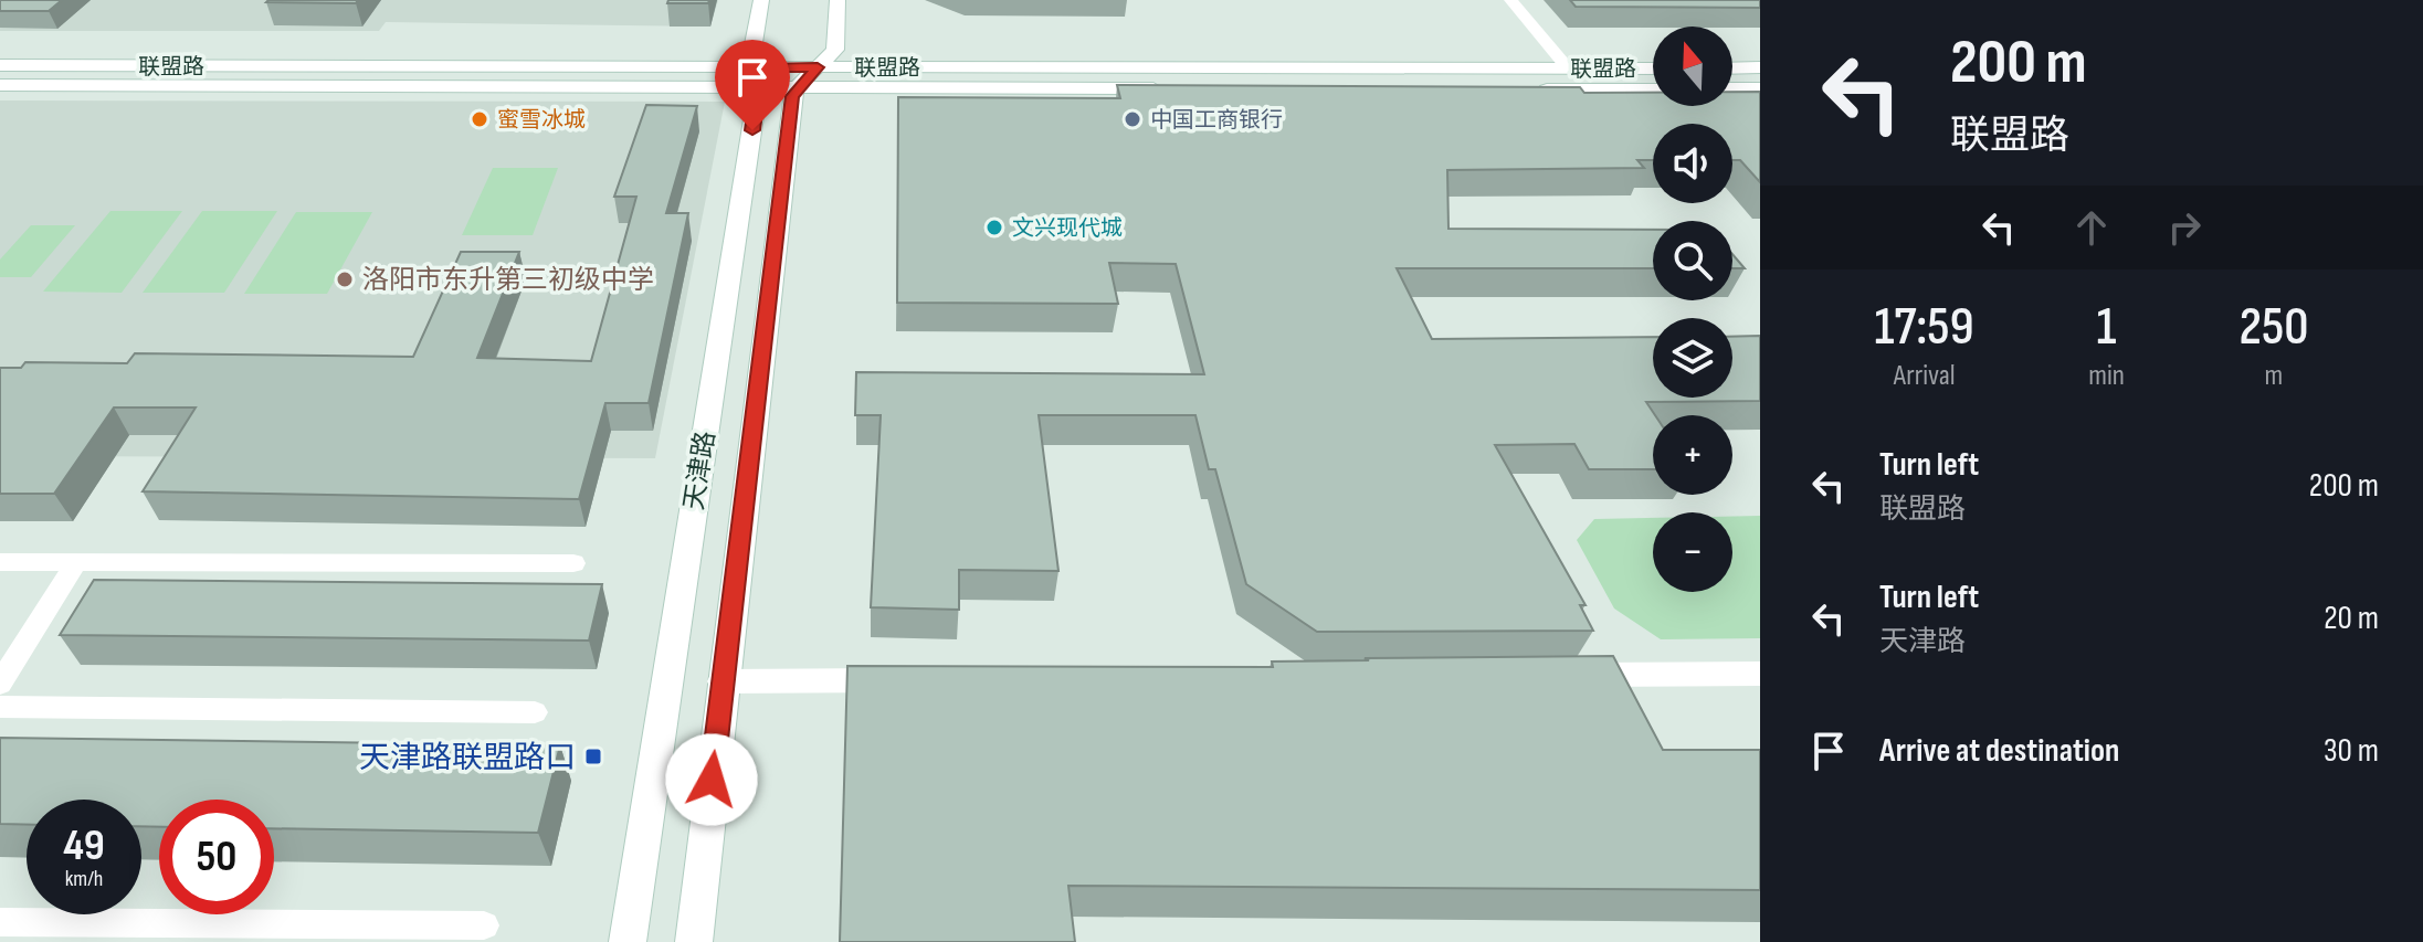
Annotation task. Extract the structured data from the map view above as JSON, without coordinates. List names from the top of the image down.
{
  "streets": {
    "main road": ["联盟路", "天津路"]
  },
  "crossings": [
    ["联盟路", "天津路"]
  ],
  "places": {
    "other": [
      "蜜雪冰城",
      "中国工商银行",
      "文兴现代城",
      "洛阳市东升第三初级中学"
    ],
    "transit": ["天津路联盟路口"]
  },
  "north": "top",
  "page": {
    "turn": ["200 m", "联盟路"],
    "map_buttons": ["+", "−"],
    "eta": [
      "17:59",
      "Arrival",
      "1",
      "min",
      "250",
      "m"
    ],
    "list": [
      {
        "name": "Turn left",
        "note": "联盟路",
        "value": "200 m"
      },
      {
        "name": "Turn left",
        "note": "天津路",
        "value": "20 m"
      },
      {
        "name": "Arrive at destination",
        "value": "30 m"
      }
    ],
    "speed": "49 km/h",
    "limit": "50"
  }
}
